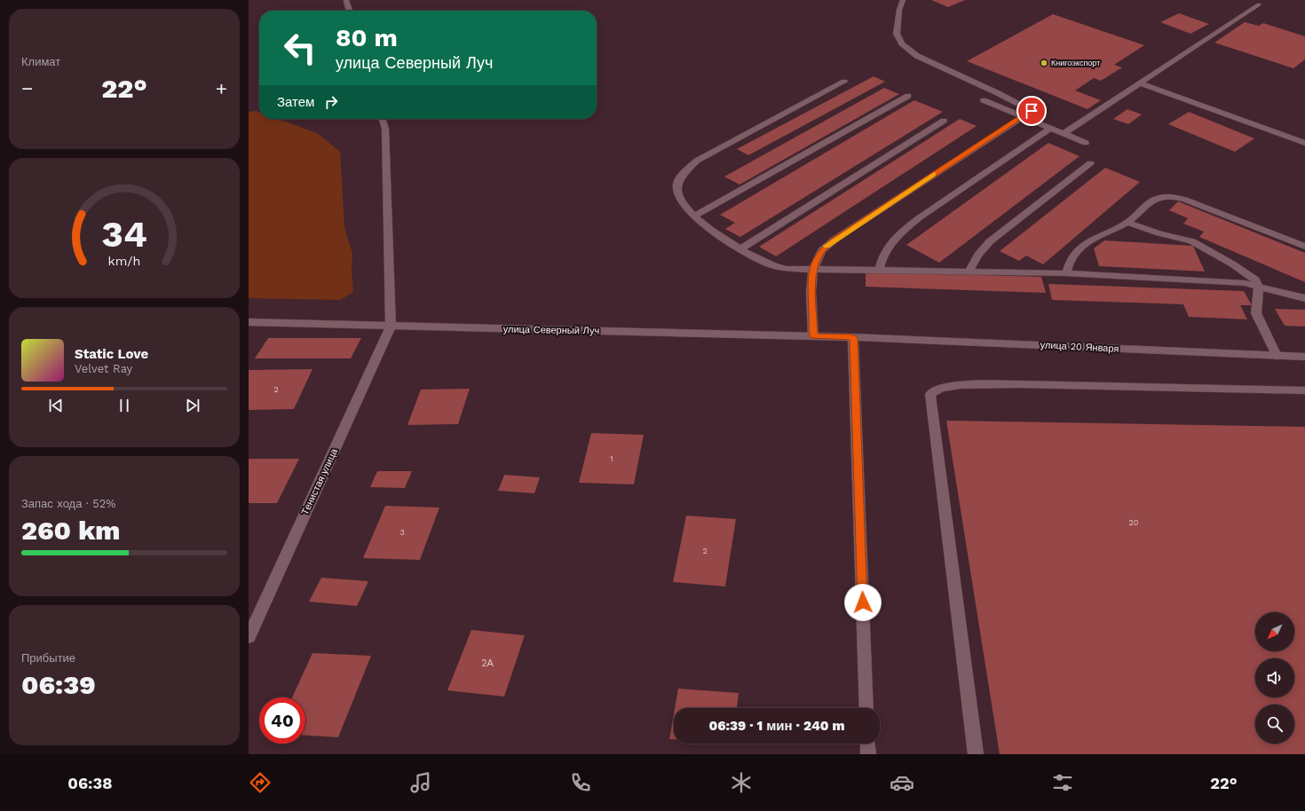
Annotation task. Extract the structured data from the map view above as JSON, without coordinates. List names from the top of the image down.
{
  "streets": {
    "street": ["улица Северный Луч", "улица 20 Января", "Тенистая улица"]
  },
  "crossings": [
    ["улица Северный Луч", "улица 20 Января"],
    ["улица Северный Луч", "Тенистая улица"]
  ],
  "places": ["Книгоэкспорт"],
  "house_numbers": [
    "2",
    "1",
    "20",
    "3",
    "2",
    "2А"
  ],
  "north": "bottom left",
  "page": {
    "tile": [
      "Климат",
      ["Запас хода · 52%", "260 km"],
      ["Прибытие", "06:39"]
    ],
    "turn": ["80 m", "улица Северный Луч"],
    "heat": ["−", "22°", "+"],
    "then": "Затем",
    "song": ["Static Love", "Velvet Ray"],
    "limit": "40",
    "trip": "06:39 · 1 мин · 240 m",
    "tabs": ["06:38", "22°"],
    "gauge": ["34", "km/h"]
  }
}
